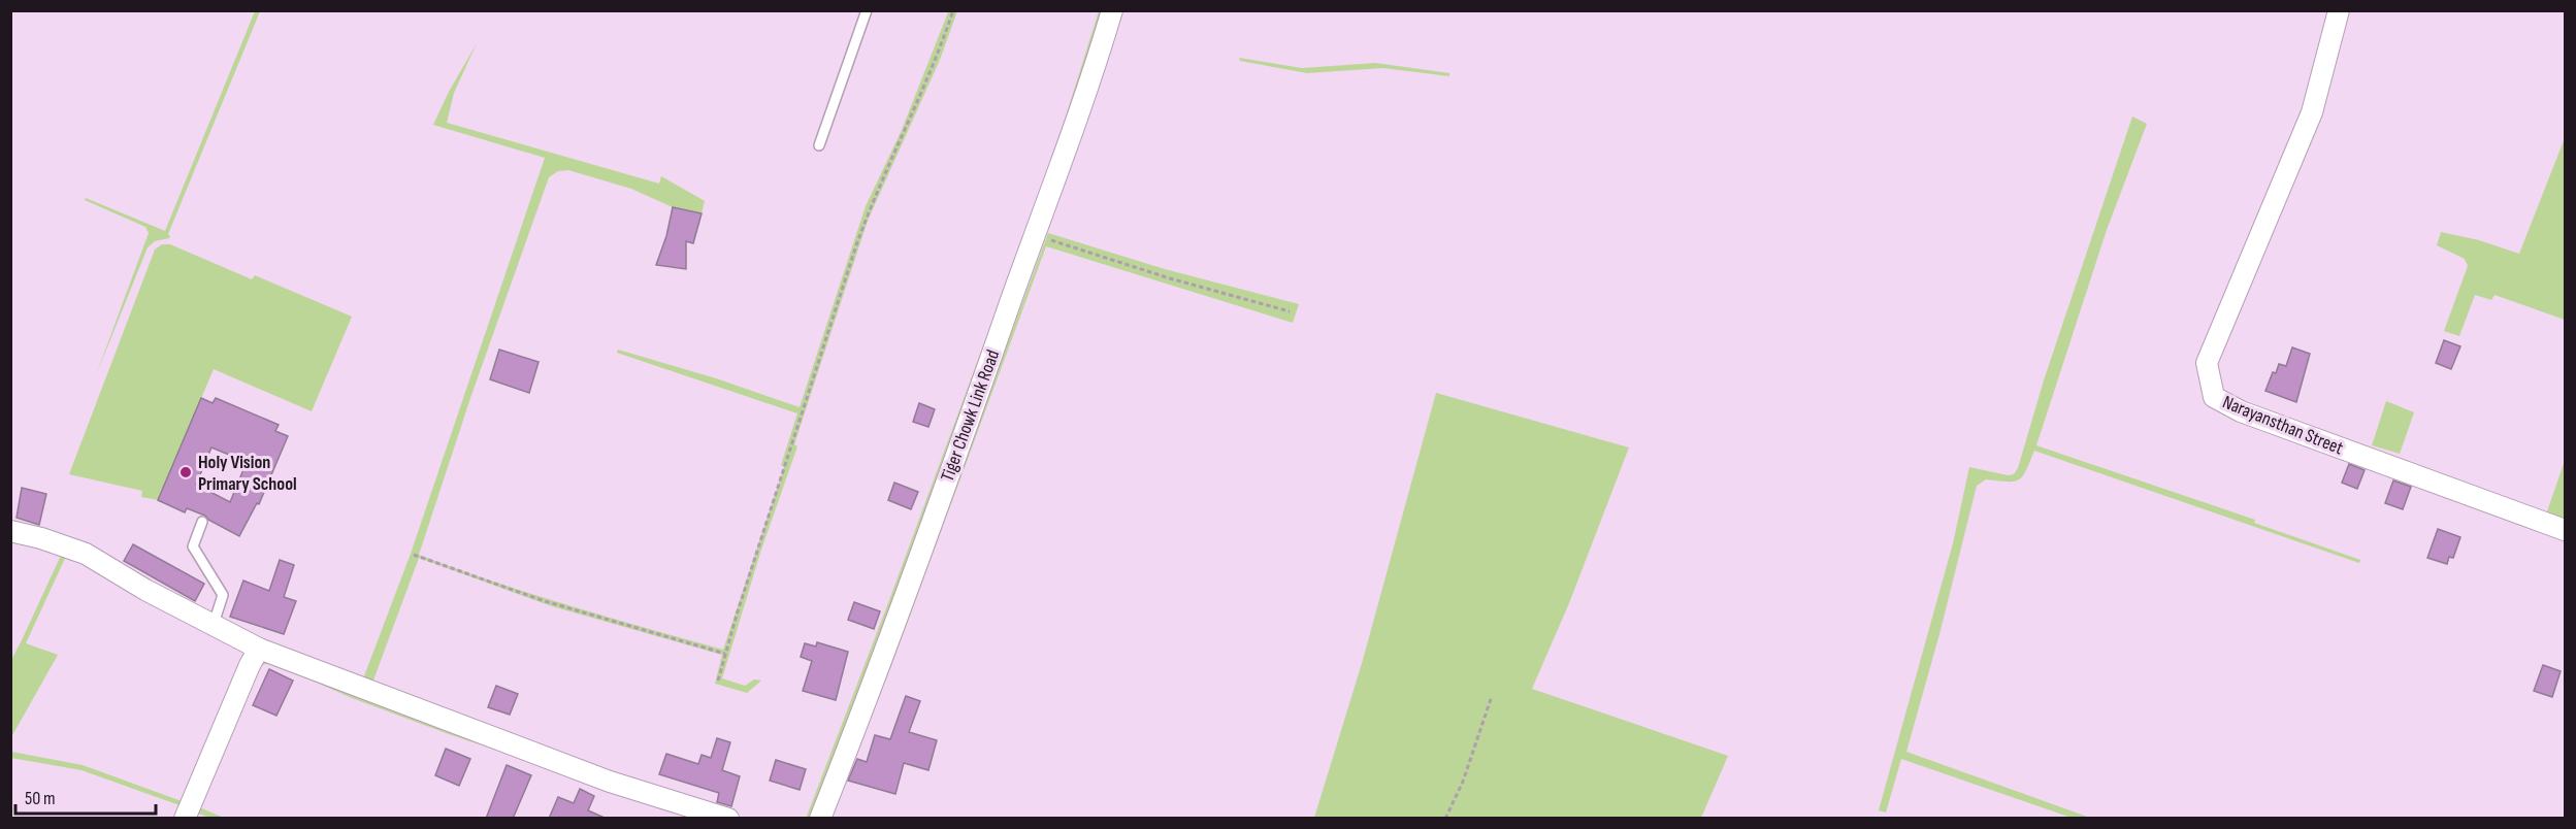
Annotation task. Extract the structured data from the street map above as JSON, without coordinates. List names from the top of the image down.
{
  "streets": {
    "street": ["Tiger Chowk Link Road", "Narayansthan Street"]
  },
  "places": ["Holy Vision Primary School"],
  "scale_bar": "50 m"
}
